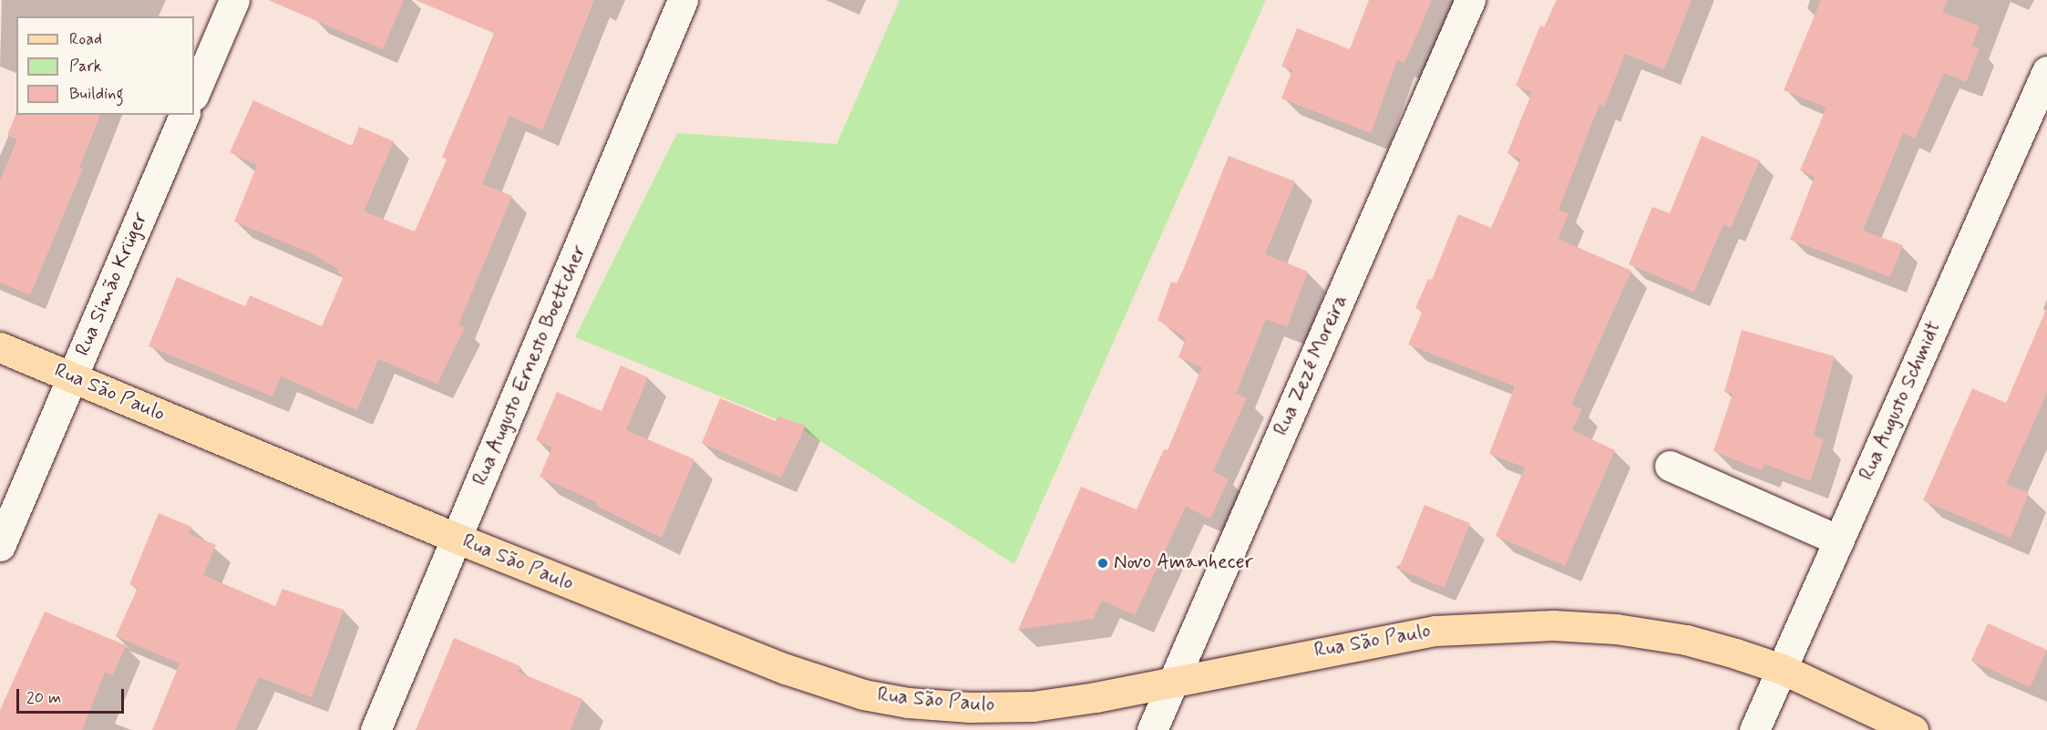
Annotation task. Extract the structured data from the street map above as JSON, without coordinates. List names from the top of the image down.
{
  "streets": {
    "main road": ["Rua São Paulo"],
    "street": [
      "Rua Simão Krüger",
      "Rua Augusto Ernesto Boettcher",
      "Rua Zezé Moreira",
      "Rua Augusto Schmidt"
    ]
  },
  "crossings": [
    ["Rua Simão Krüger", "Rua São Paulo"],
    ["Rua Augusto Ernesto Boettcher", "Rua São Paulo"],
    ["Rua Zezé Moreira", "Rua São Paulo"],
    ["Rua São Paulo", "Rua Augusto Schmidt"]
  ],
  "places": ["Novo Amanhecer"],
  "legend": ["Road", "Park", "Building"],
  "scale_bar": "20 m"
}
